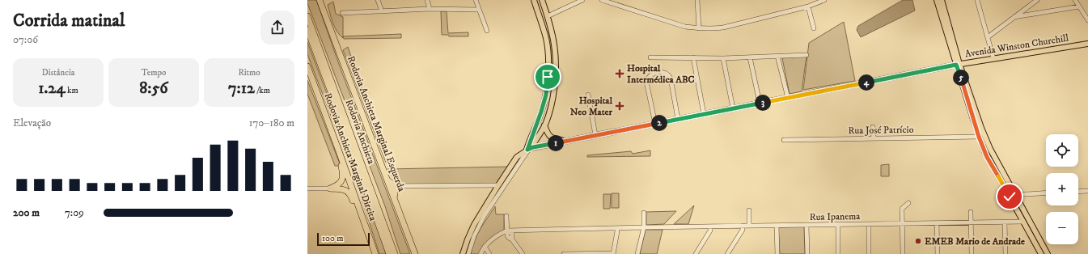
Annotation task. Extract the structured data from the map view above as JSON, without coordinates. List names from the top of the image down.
{
  "streets": {
    "highway": ["Rodovia Anchieta Marginal Esquerda", "Rodovia Anchieta", "Rodovia Anchieta Marginal Direita"],
    "main road": ["Avenida Winston Churchill"],
    "street": ["Rua José Patrício", "Rua Ipanema"]
  },
  "places": {
    "health": ["Hospital Intermédica ABC", "Hospital Neo Mater"],
    "other": ["EMEB Mario de Andrade"]
  },
  "scale_bar": "100 m",
  "page": {
    "heading": ["Corrida matinal", "07:06"],
    "stats": [
      ["Distância", "1.24 km"],
      ["Tempo", "8:56"],
      ["Ritmo", "7:12 /km"]
    ],
    "pins": [
      "5",
      "4",
      "3",
      "2",
      "1"
    ],
    "chart": ["Elevação", "170–180 m"],
    "map_buttons": ["+", "−"],
    "list": [
      {
        "name": "200 m",
        "note": "7:09"
      }
    ],
    "scale": "100 m"
  }
}
